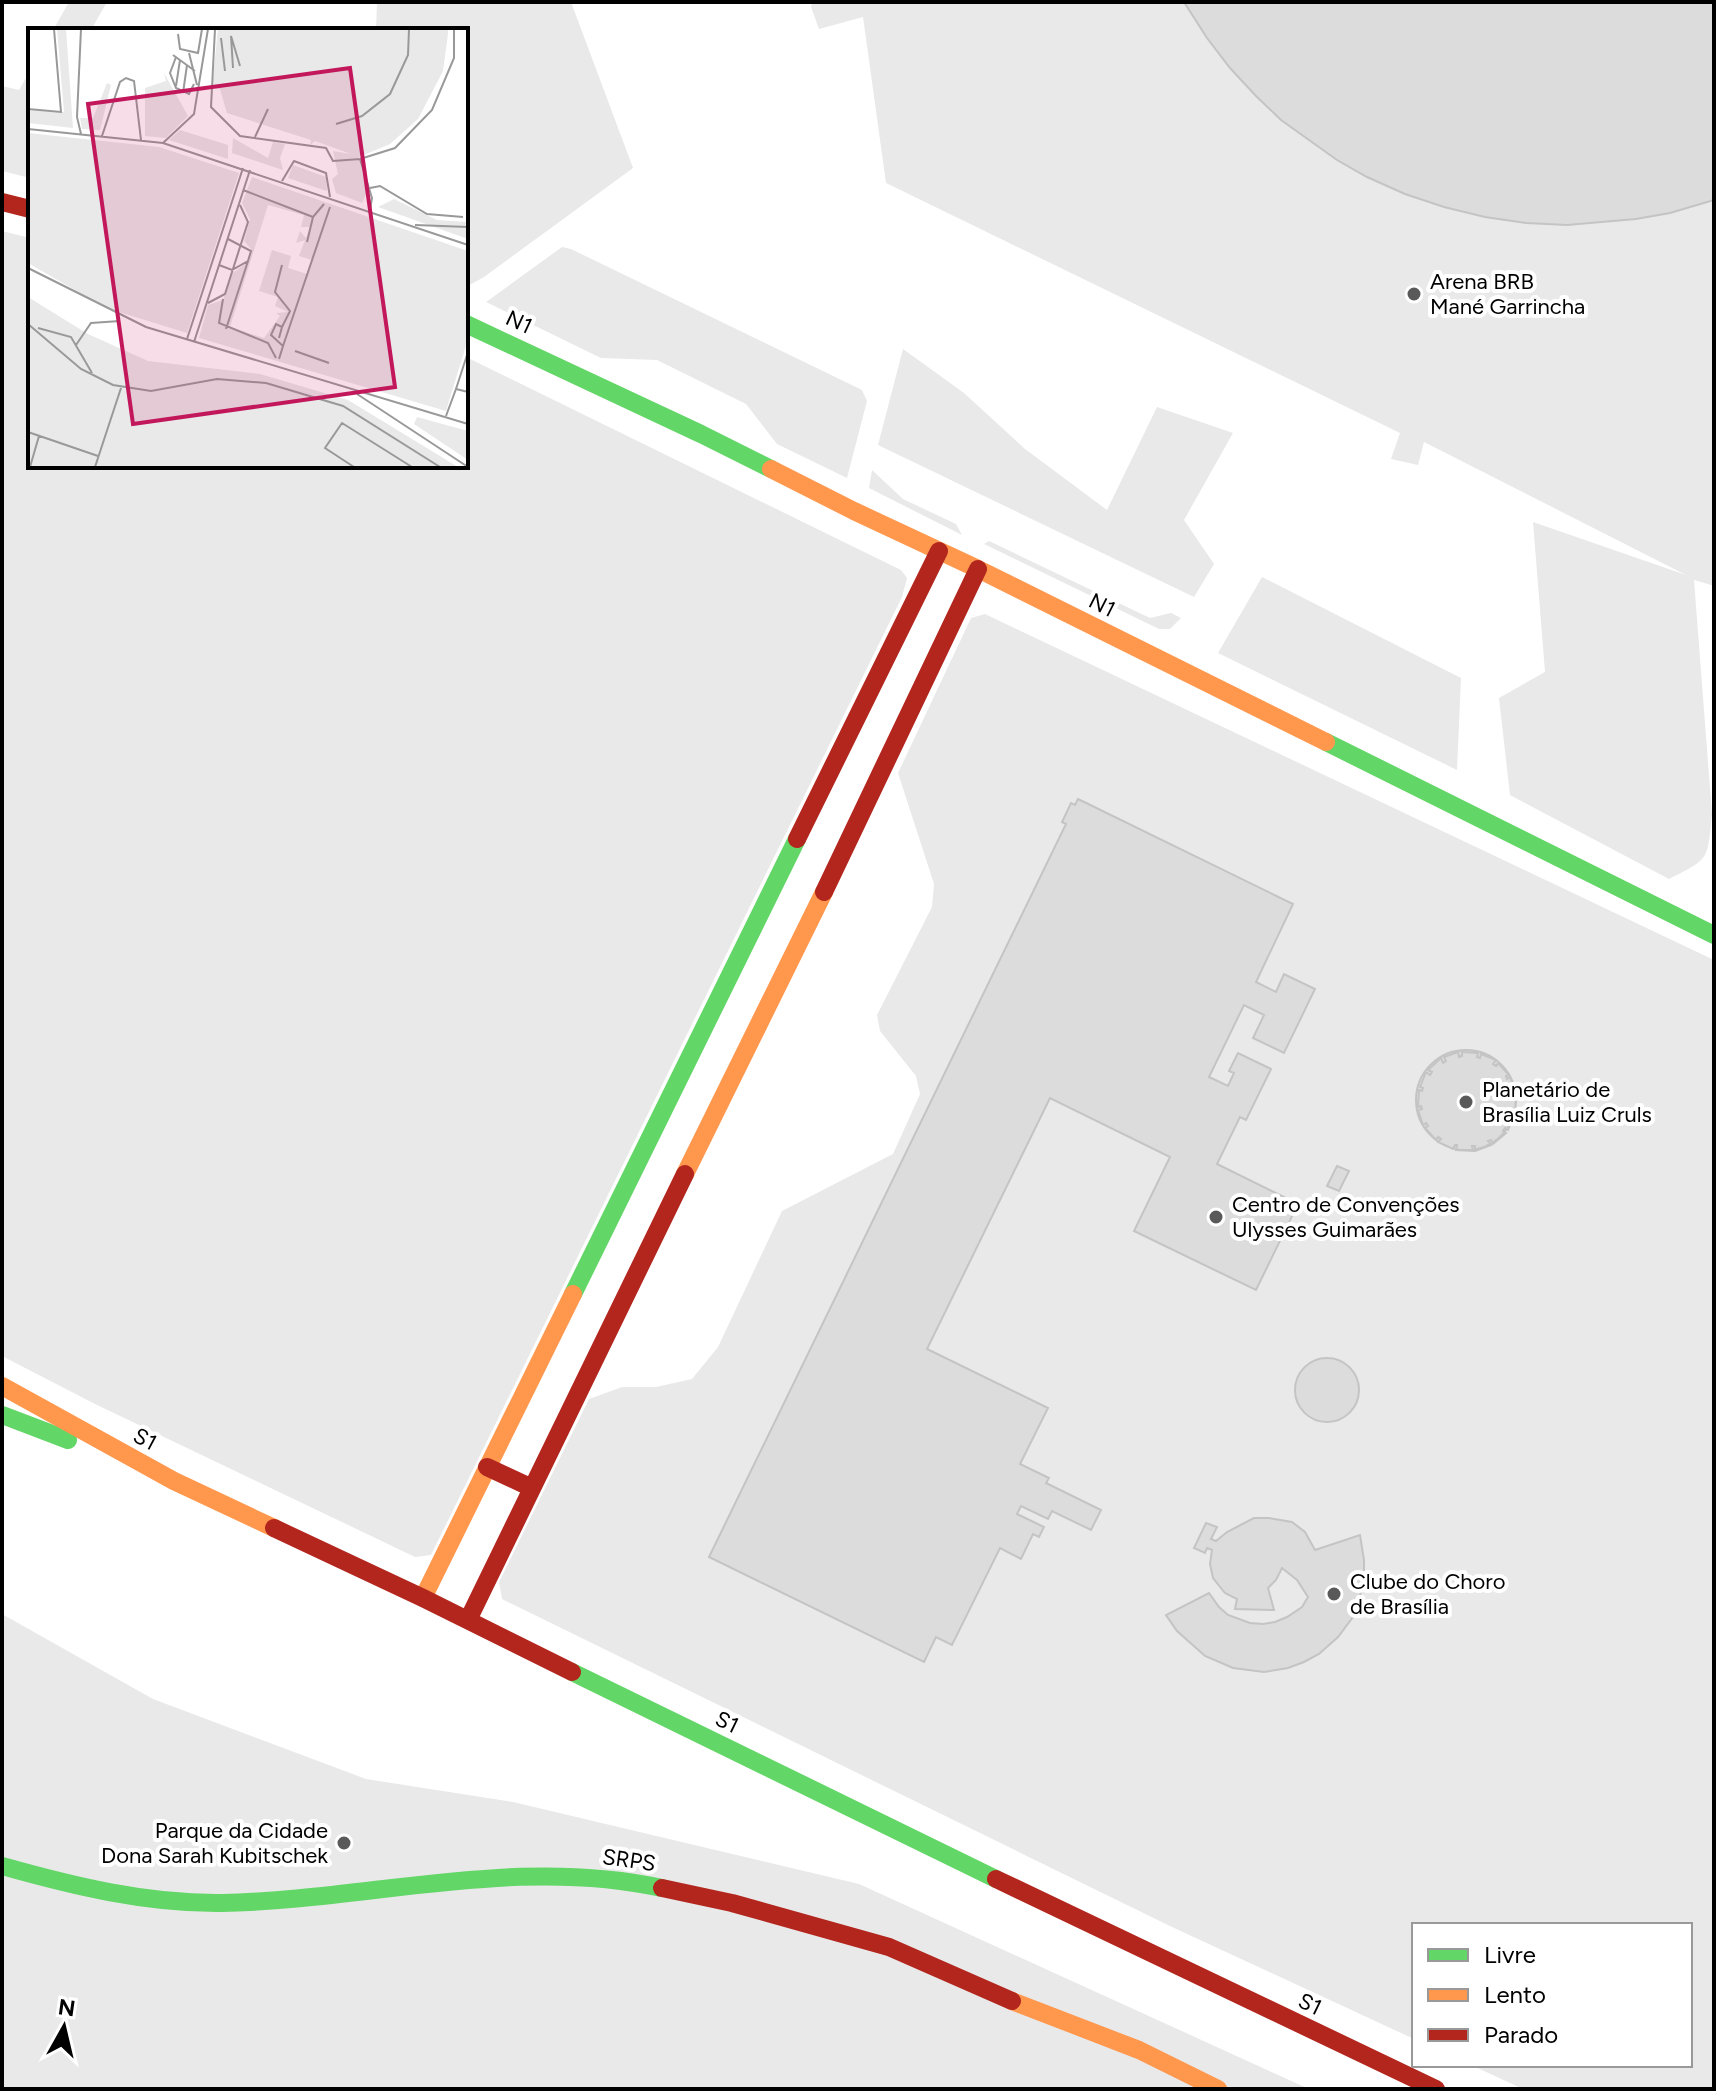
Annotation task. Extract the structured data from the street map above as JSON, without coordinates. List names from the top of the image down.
{
  "streets": {
    "main road": ["N1", "S1", "SRPS"]
  },
  "places": [
    "Arena BRB Mané Garrincha",
    "Planetário de Brasília Luiz Cruls",
    "Centro de Convenções Ulysses Guimarães",
    "Clube do Choro de Brasília",
    "Parque da Cidade Dona Sarah Kubitschek"
  ],
  "legend": ["Livre", "Lento", "Parado"],
  "north": "top"
}
